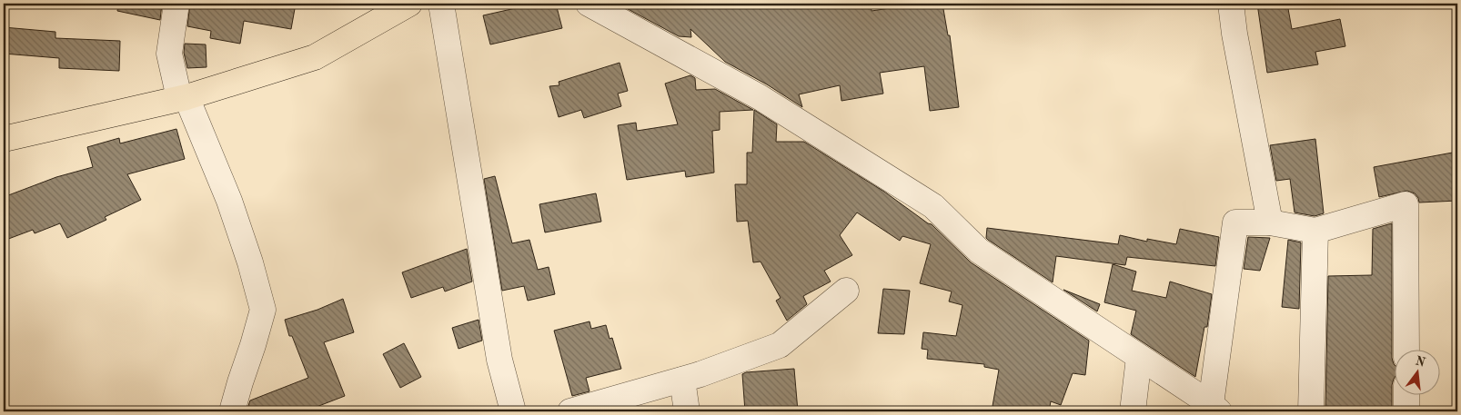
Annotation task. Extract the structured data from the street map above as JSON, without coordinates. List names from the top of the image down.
{
  "north": "top"
}
